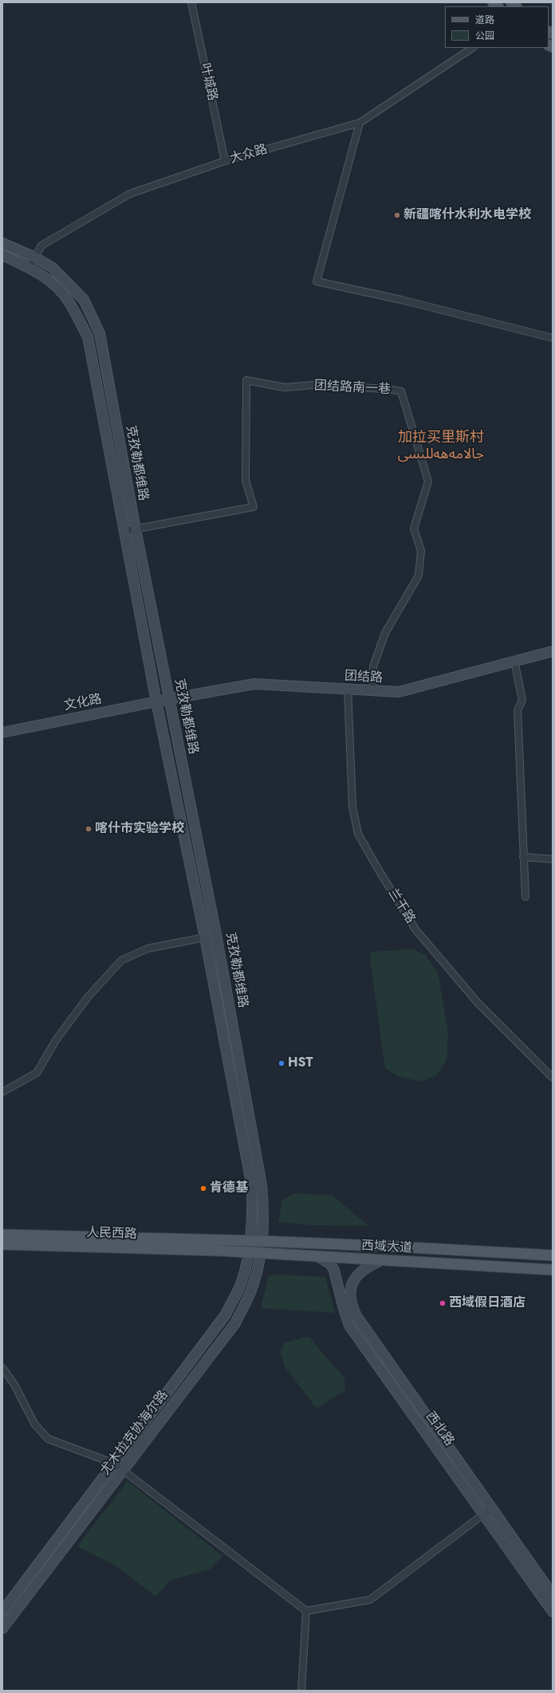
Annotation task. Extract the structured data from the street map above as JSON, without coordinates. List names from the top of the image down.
{
  "streets": {
    "main road": [
      "克孜勒都维路",
      "团结路",
      "文化路",
      "人民西路",
      "西域大道",
      "西北路",
      "尤木拉克协海尔路"
    ],
    "street": [
      "叶城路",
      "大众路",
      "团结路南一巷",
      "兰干路"
    ]
  },
  "crossings": [
    ["叶城路", "大众路"],
    ["大众路", "克孜勒都维路"],
    ["团结路南一巷", "克孜勒都维路"],
    ["团结路南一巷", "团结路"],
    ["克孜勒都维路", "团结路"],
    ["克孜勒都维路", "文化路"],
    ["克孜勒都维路", "西域大道"],
    ["克孜勒都维路", "尤木拉克协海尔路"],
    ["团结路", "文化路"],
    ["团结路", "兰干路"],
    ["人民西路", "西域大道"],
    ["西域大道", "西北路"],
    ["西域大道", "尤木拉克协海尔路"]
  ],
  "districts": ["加拉买里斯村 جالامەھەللىسى"],
  "places": [
    "新疆喀什水利水电学校",
    "喀什市实验学校",
    "HST",
    "肯德基",
    "西域假日酒店"
  ],
  "legend": ["道路", "公园"]
}
